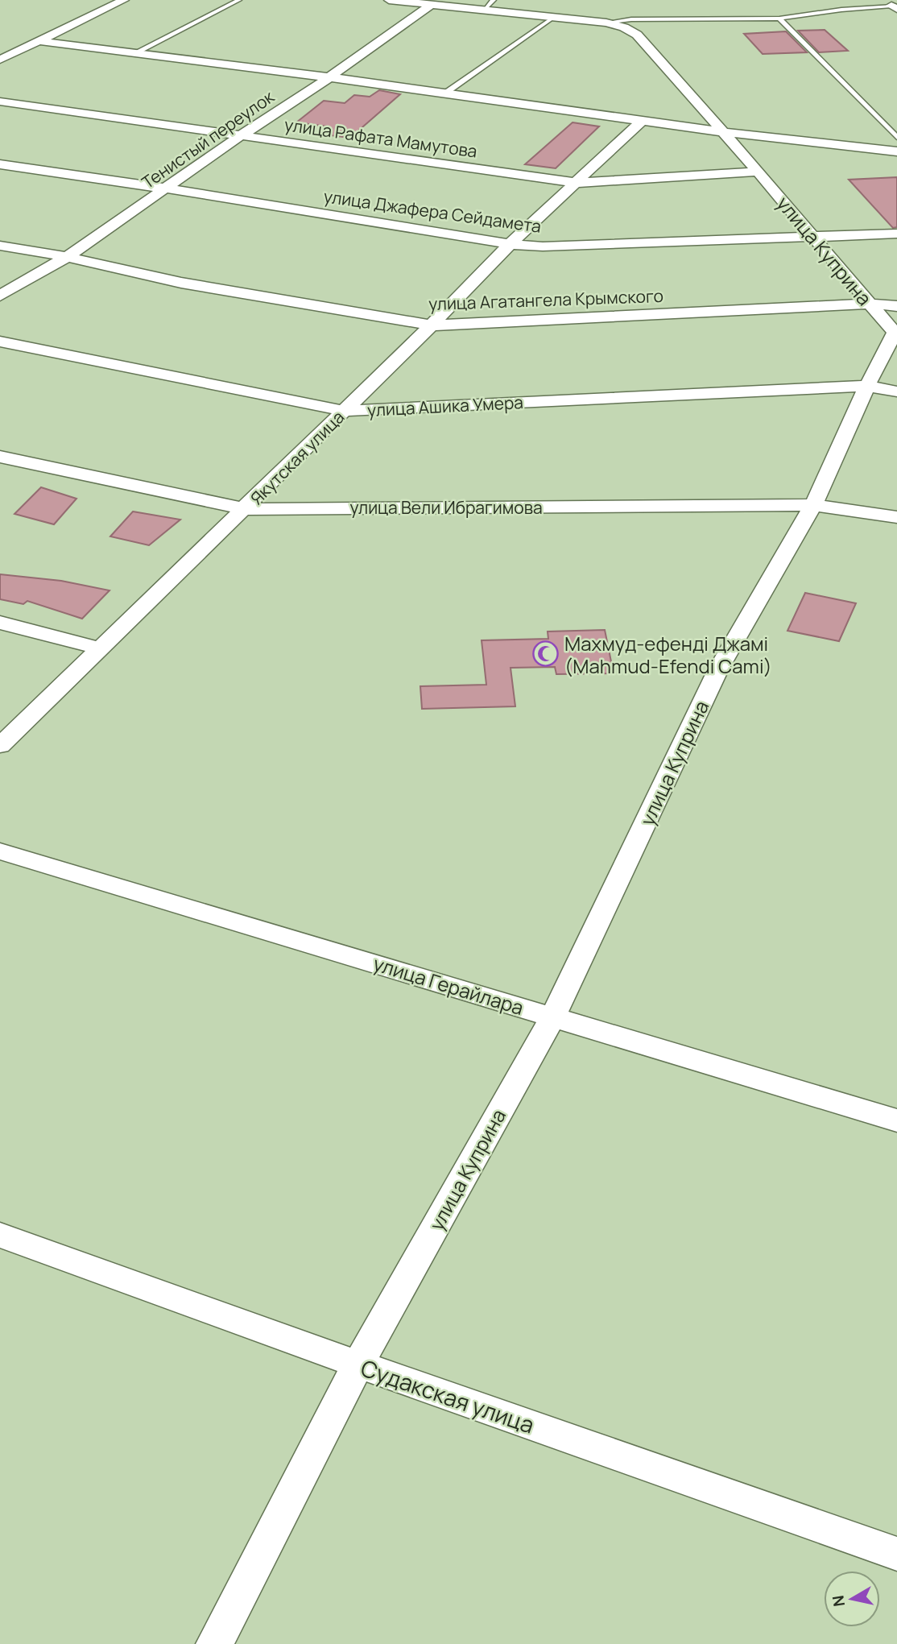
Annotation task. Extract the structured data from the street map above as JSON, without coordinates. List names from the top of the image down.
{
  "streets": {
    "street": [
      "улица Рафата Мамутова",
      "Тенистый переулок",
      "улица Джафера Сейдамета",
      "улица Куприна",
      "улица Агатангела Крымского",
      "улица Ашика Умера",
      "Якутская улица",
      "улица Вели Ибрагимова",
      "улица Герайлара",
      "Судакская улица"
    ]
  },
  "crossings": [
    ["улица Рафата Мамутова", "Тенистый переулок"],
    ["улица Рафата Мамутова", "улица Куприна"],
    ["улица Рафата Мамутова", "Якутская улица"],
    ["Тенистый переулок", "улица Джафера Сейдамета"],
    ["Тенистый переулок", "улица Куприна"],
    ["Тенистый переулок", "улица Агатангела Крымского"],
    ["улица Джафера Сейдамета", "улица Куприна"],
    ["улица Джафера Сейдамета", "Якутская улица"],
    ["улица Куприна", "улица Агатангела Крымского"],
    ["улица Куприна", "улица Ашика Умера"],
    ["улица Куприна", "улица Вели Ибрагимова"],
    ["улица Куприна", "улица Герайлара"],
    ["улица Куприна", "Судакская улица"],
    ["улица Агатангела Крымского", "Якутская улица"],
    ["улица Ашика Умера", "Якутская улица"],
    ["Якутская улица", "улица Вели Ибрагимова"]
  ],
  "places": {
    "mosque": ["Махмуд-ефенді Джамі (Mahmud-Efendi Cami)"]
  },
  "north": "left"
}
